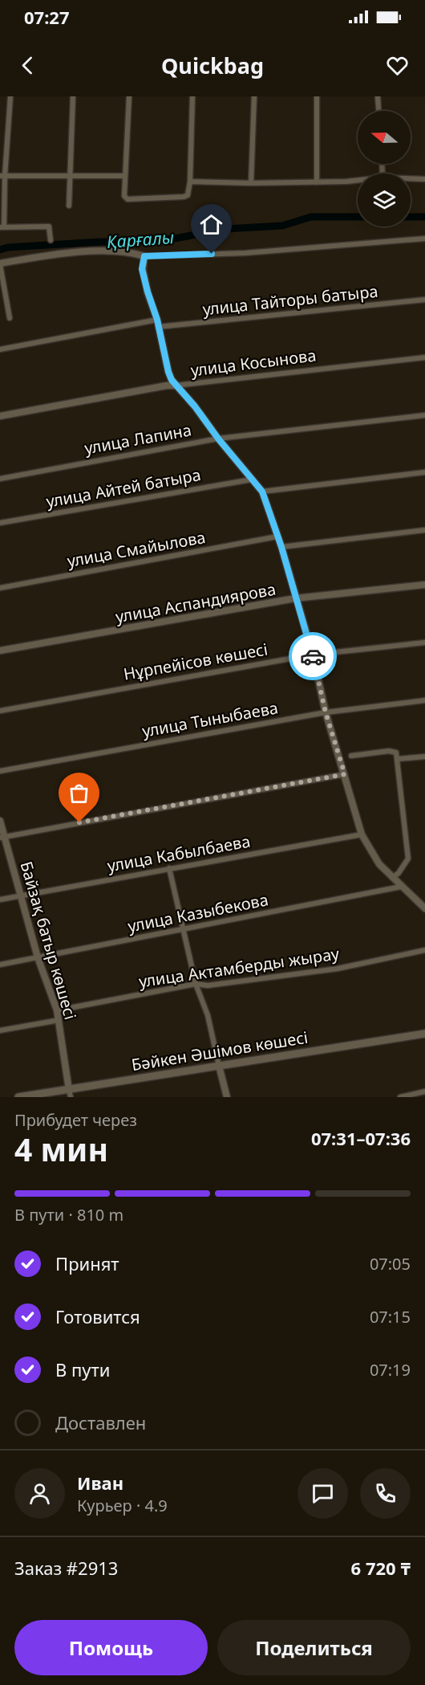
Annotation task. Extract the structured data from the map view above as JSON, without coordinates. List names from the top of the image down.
{
  "streets": {
    "main road": ["Бәйкен Әшімов көшесі"],
    "street": [
      "улица Тайторы батыра",
      "улица Косынова",
      "улица Лапина",
      "улица Айтей батыра",
      "улица Смайылова",
      "улица Аспандиярова",
      "Нұрпейісов көшесі",
      "улица Тыныбаева",
      "улица Кабылбаева",
      "улица Казыбекова",
      "Байзақ батыр көшесі",
      "улица Актамберды жырау"
    ]
  },
  "crossings": [
    ["улица Кабылбаева", "Байзақ батыр көшесі"],
    ["улица Казыбекова", "Байзақ батыр көшесі"],
    ["Байзақ батыр көшесі", "улица Актамберды жырау"],
    ["Байзақ батыр көшесі", "Бәйкен Әшімов көшесі"]
  ],
  "water": ["Қарғалы"],
  "north": "left",
  "page": {
    "status": "07:27",
    "header": "Quickbag",
    "heading": ["4 мин", "Прибудет через", "07:31–07:36"],
    "panel": [
      "Иван",
      "Курьер · 4.9",
      "Заказ #2913",
      "6 720 ₸"
    ],
    "bar": "В пути · 810 m",
    "list": [
      ["Принят", "07:05"],
      ["Готовится", "07:15"],
      ["В пути", "07:19"],
      "Доставлен"
    ],
    "buttons": ["Помощь", "Поделиться"]
  }
}
